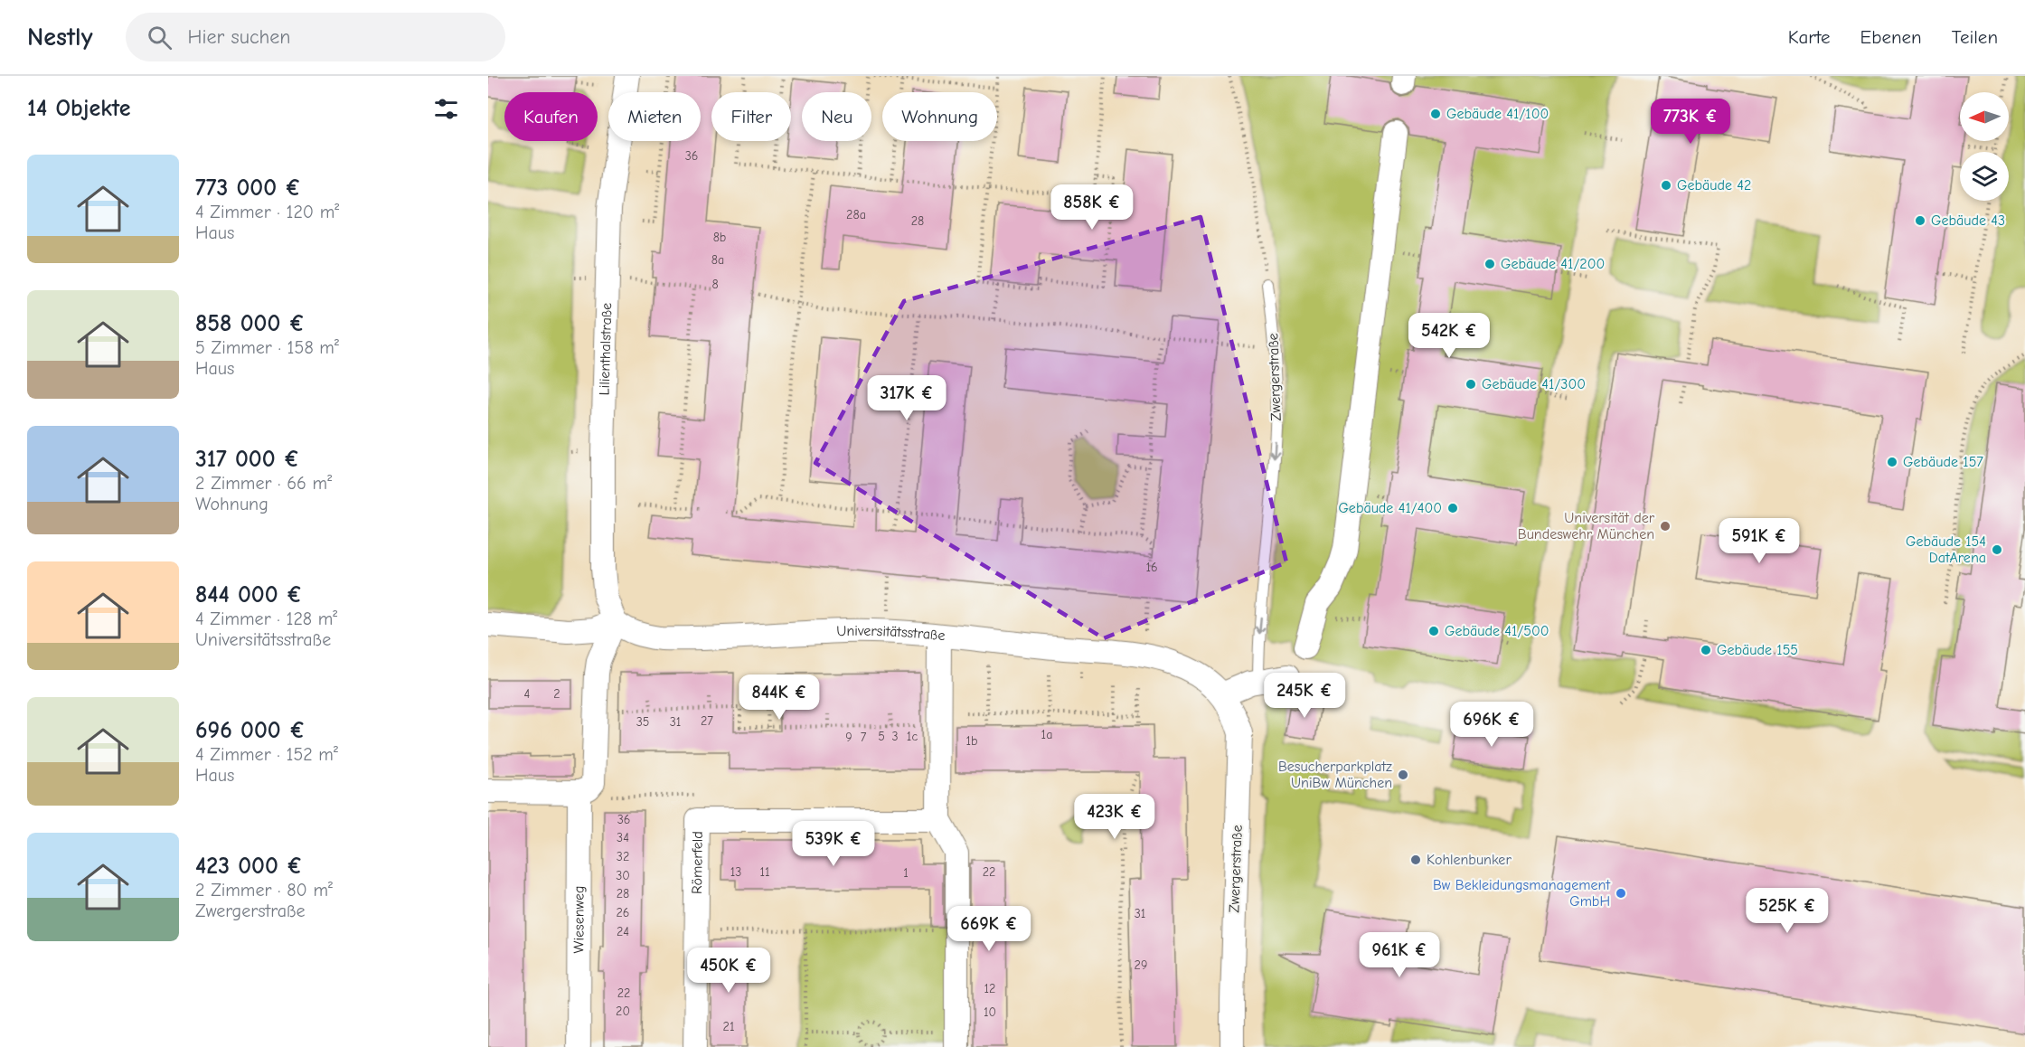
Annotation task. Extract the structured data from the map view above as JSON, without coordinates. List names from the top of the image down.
{
  "streets": {
    "street": [
      "Lilienthalstraße",
      "Zwergerstraße",
      "Universitätsstraße",
      "Römerfeld",
      "Wiesenweg"
    ]
  },
  "crossings": [
    ["Lilienthalstraße", "Universitätsstraße"],
    ["Lilienthalstraße", "Wiesenweg"],
    ["Zwergerstraße", "Universitätsstraße"],
    ["Universitätsstraße", "Wiesenweg"]
  ],
  "one_way": ["Zwergerstraße"],
  "places": [
    "Gebäude 41/100",
    "Gebäude 42",
    "Gebäude 43",
    "Gebäude 41/200",
    "Gebäude 41/300",
    "Gebäude 157",
    "Gebäude 41/400",
    "Universität der Bundeswehr München",
    "Gebäude 154 DatArena",
    "Gebäude 41/500",
    "Gebäude 155",
    "Besucherparkplatz UniBw München",
    "Kohlenbunker",
    "Bw Bekleidungsmanagement GmbH"
  ],
  "house_numbers": [
    "36",
    "28a",
    "28",
    "8b",
    "8a",
    "8",
    "16",
    "4",
    "2",
    "27",
    "35",
    "31",
    "1a",
    "5",
    "3",
    "1c",
    "9",
    "7",
    "1b",
    "36",
    "34",
    "32",
    "13",
    "11",
    "22",
    "1",
    "30",
    "28",
    "26",
    "31",
    "24",
    "29",
    "12",
    "22",
    "20",
    "10",
    "21"
  ],
  "north": "left",
  "page": {
    "header": "Nestly",
    "search": "Hier suchen",
    "nav": ["Karte", "Ebenen", "Teilen"],
    "heading": "14 Objekte",
    "chip": [
      "Kaufen",
      "Mieten",
      "Filter",
      "Neu",
      "Wohnung"
    ],
    "price": [
      "773K €",
      "858K €",
      "542K €",
      "317K €",
      "591K €",
      "245K €",
      "844K €",
      "696K €",
      "423K €",
      "539K €",
      "525K €",
      "669K €",
      "961K €",
      "450K €"
    ],
    "list": [
      {
        "name": "773 000 €",
        "note": "4 Zimmer · 120 m² · Haus"
      },
      {
        "name": "858 000 €",
        "note": "5 Zimmer · 158 m² · Haus"
      },
      {
        "name": "317 000 €",
        "note": "2 Zimmer · 66 m² · Wohnung"
      },
      {
        "name": "844 000 €",
        "note": "4 Zimmer · 128 m² · Universitätsstraße"
      },
      {
        "name": "696 000 €",
        "note": "4 Zimmer · 152 m² · Haus"
      },
      {
        "name": "423 000 €",
        "note": "2 Zimmer · 80 m² · Zwergerstraße"
      }
    ]
  }
}
